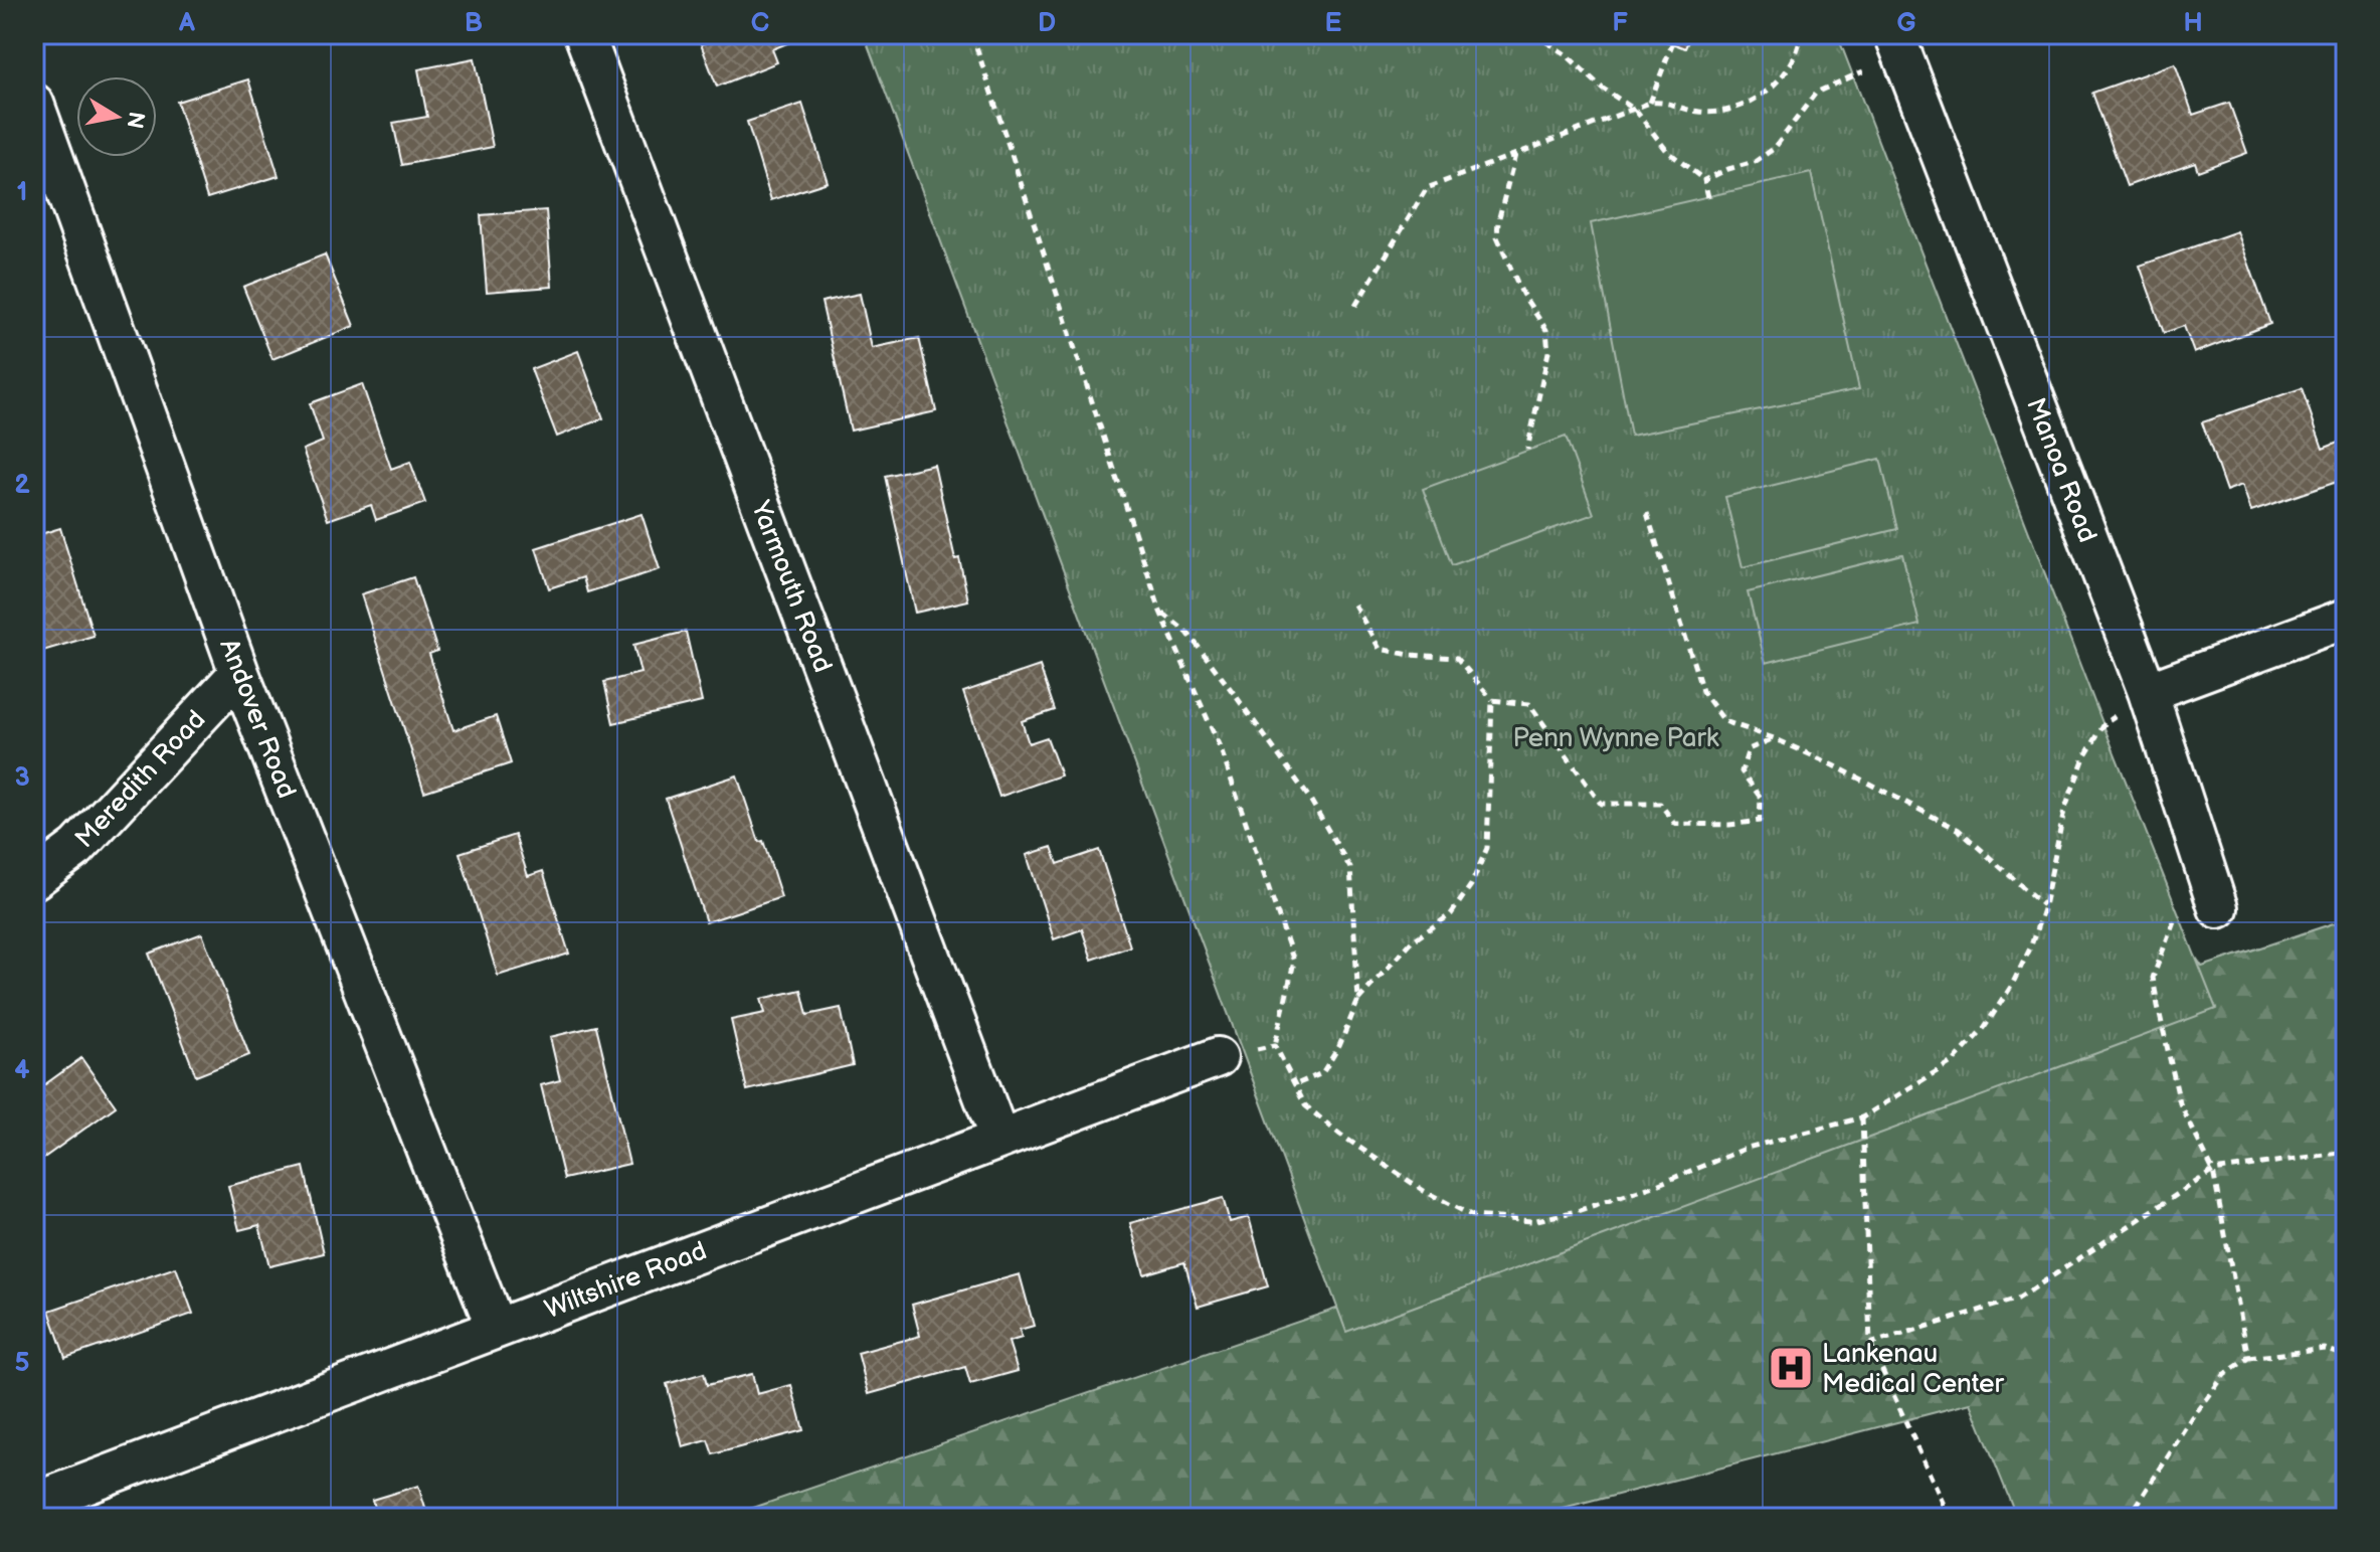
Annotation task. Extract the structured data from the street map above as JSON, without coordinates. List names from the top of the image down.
{
  "streets": {
    "street": [
      "Manoa Road",
      "Yarmouth Road",
      "Andover Road",
      "Meredith Road",
      "Wiltshire Road"
    ]
  },
  "crossings": [
    ["Yarmouth Road", "Wiltshire Road"],
    ["Andover Road", "Meredith Road"],
    ["Andover Road", "Wiltshire Road"]
  ],
  "parks": ["Penn Wynne Park"],
  "places": {
    "hospital": ["Lankenau Medical Center"]
  },
  "north": "right",
  "grid": {
    "columns": [
      "A",
      "B",
      "C",
      "D",
      "E",
      "F",
      "G",
      "H"
    ],
    "rows": [
      "1",
      "2",
      "3",
      "4",
      "5"
    ]
  }
}
